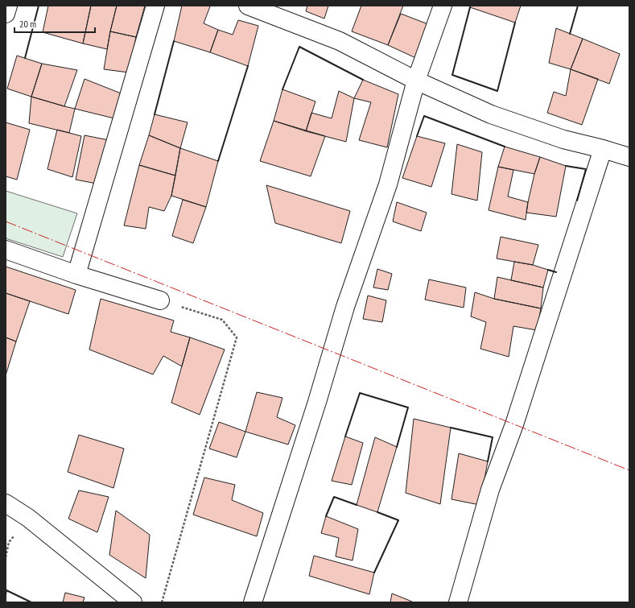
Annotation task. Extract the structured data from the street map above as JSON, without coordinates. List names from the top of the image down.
{
  "scale_bar": "20 m"
}
